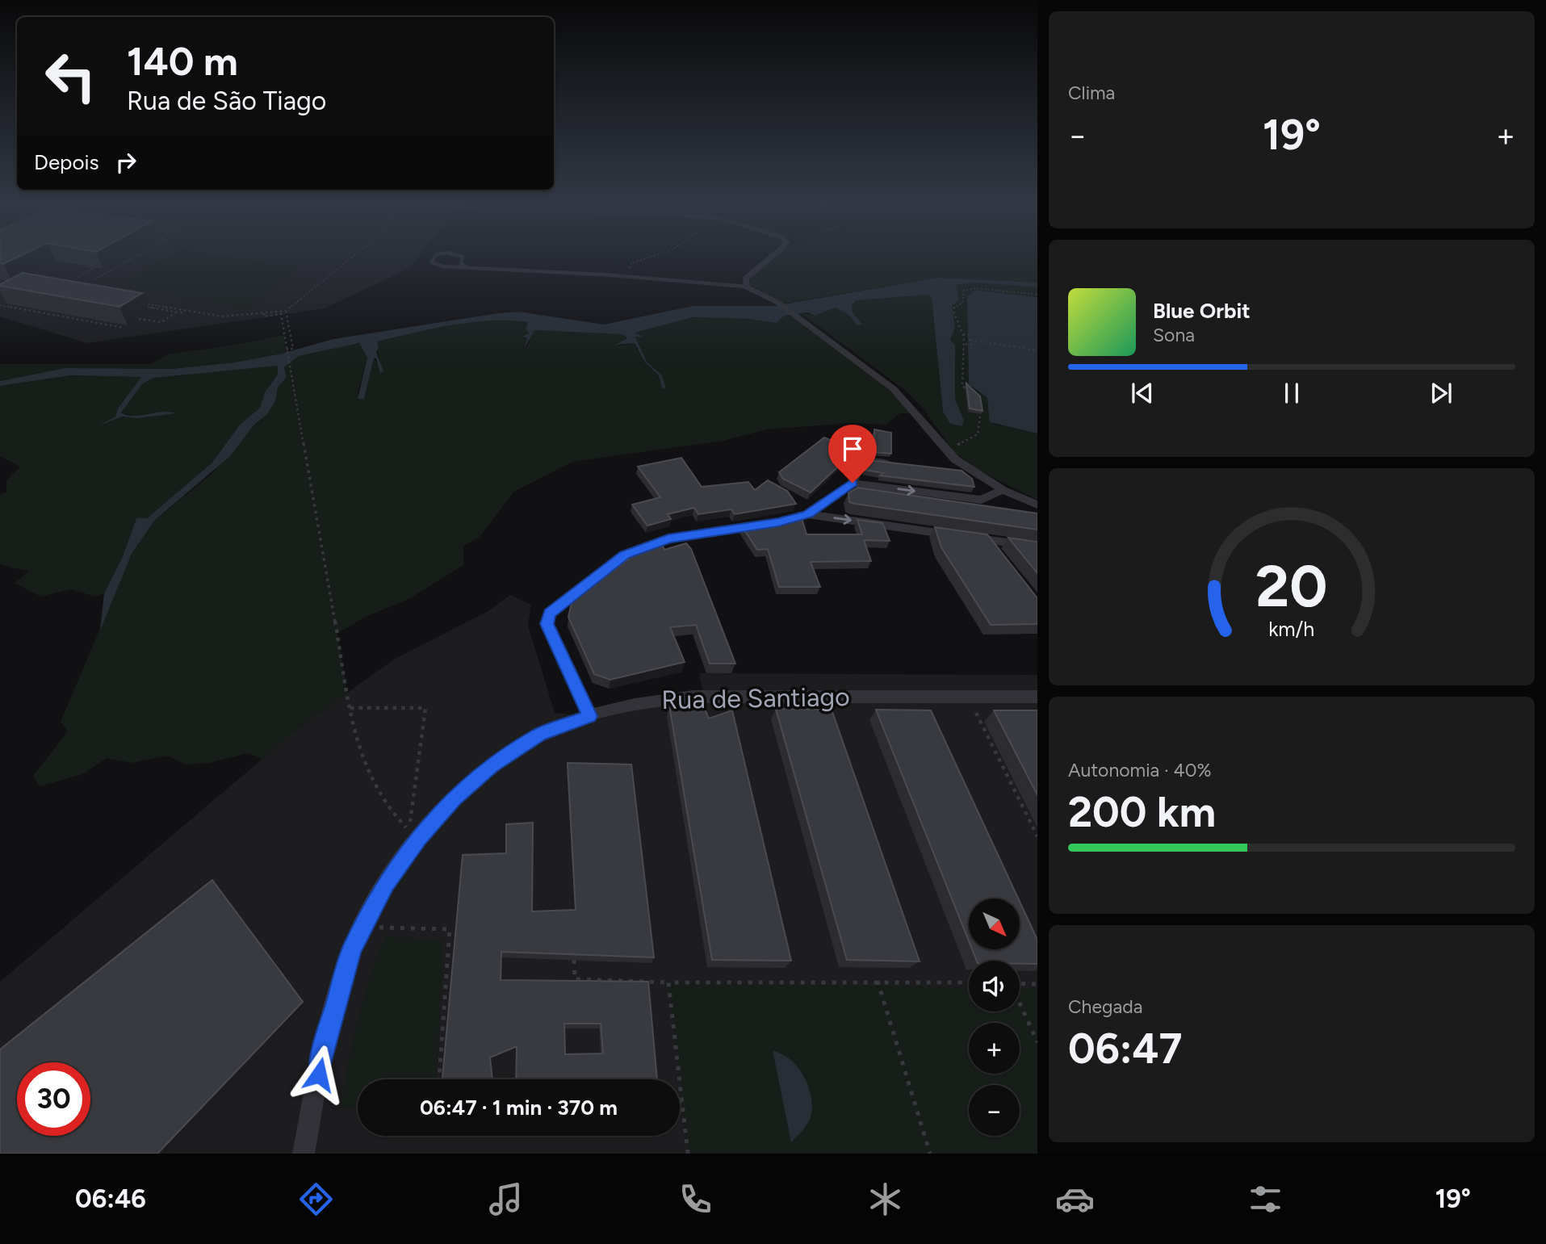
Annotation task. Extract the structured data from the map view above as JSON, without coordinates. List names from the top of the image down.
{
  "streets": {
    "street": ["Rua de Santiago"]
  },
  "north": "bottom right",
  "page": {
    "tile": [
      "Clima",
      ["Autonomia · 40%", "200 km"],
      ["Chegada", "06:47"]
    ],
    "turn": ["140 m", "Rua de São Tiago"],
    "heat": ["−", "19°", "+"],
    "then": "Depois",
    "song": ["Blue Orbit", "Sona"],
    "map_buttons": ["+", "−"],
    "limit": "30",
    "trip": "06:47 · 1 min · 370 m",
    "tabs": ["06:46", "19°"],
    "gauge": ["20", "km/h"]
  }
}
